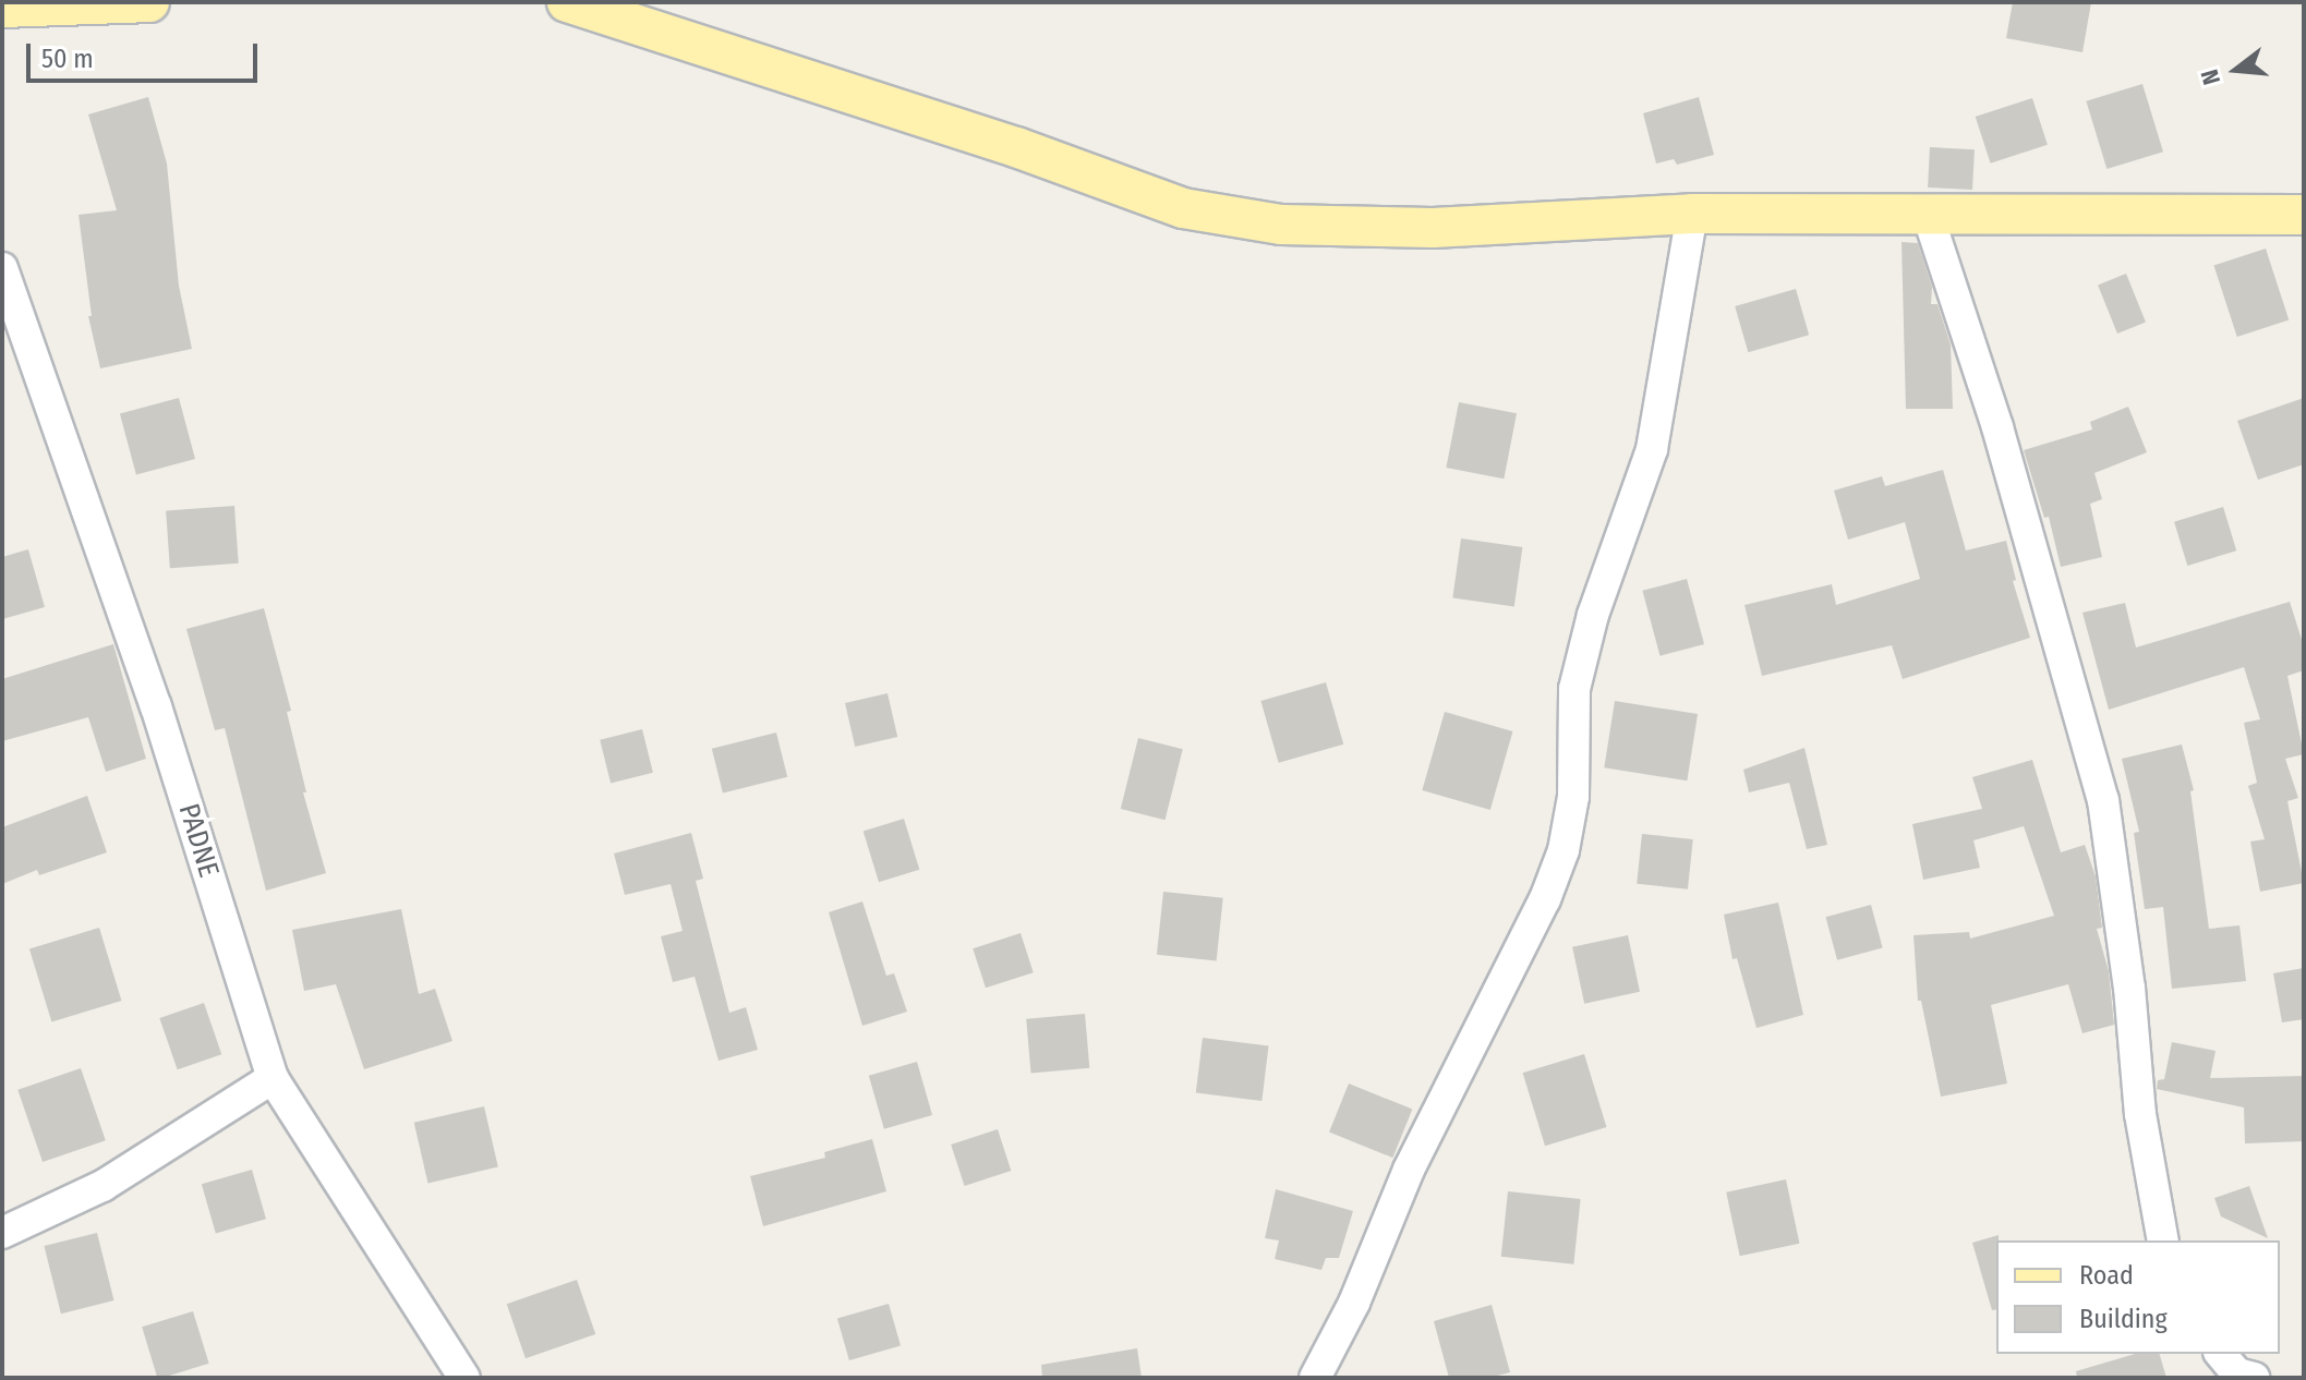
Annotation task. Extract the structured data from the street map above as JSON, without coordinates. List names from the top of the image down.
{
  "streets": {
    "street": ["PADNE"]
  },
  "legend": ["Road", "Building"],
  "scale_bar": "50 m",
  "north": "left"
}
